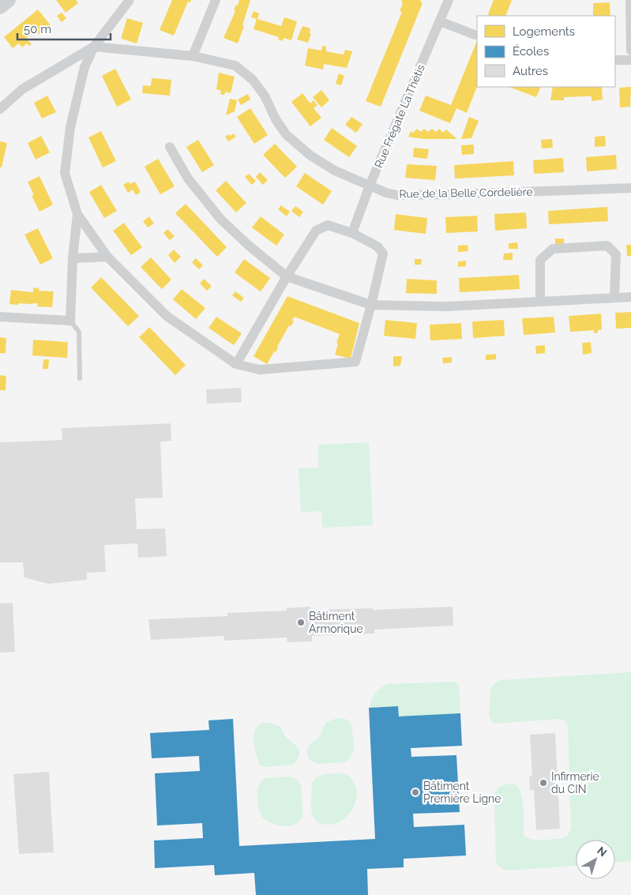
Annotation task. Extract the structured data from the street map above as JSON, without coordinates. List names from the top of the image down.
{
  "streets": {
    "street": ["Rue Frégate La Thétis", "Rue de la Belle Cordelière"]
  },
  "crossings": [
    ["Rue Frégate La Thétis", "Rue de la Belle Cordelière"]
  ],
  "places": ["Bâtiment Armorique", "Infirmerie du CIN", "Bâtiment Première Ligne"],
  "legend": ["Logements", "Écoles", "Autres"],
  "scale_bar": "50 m",
  "north": "top right"
}
